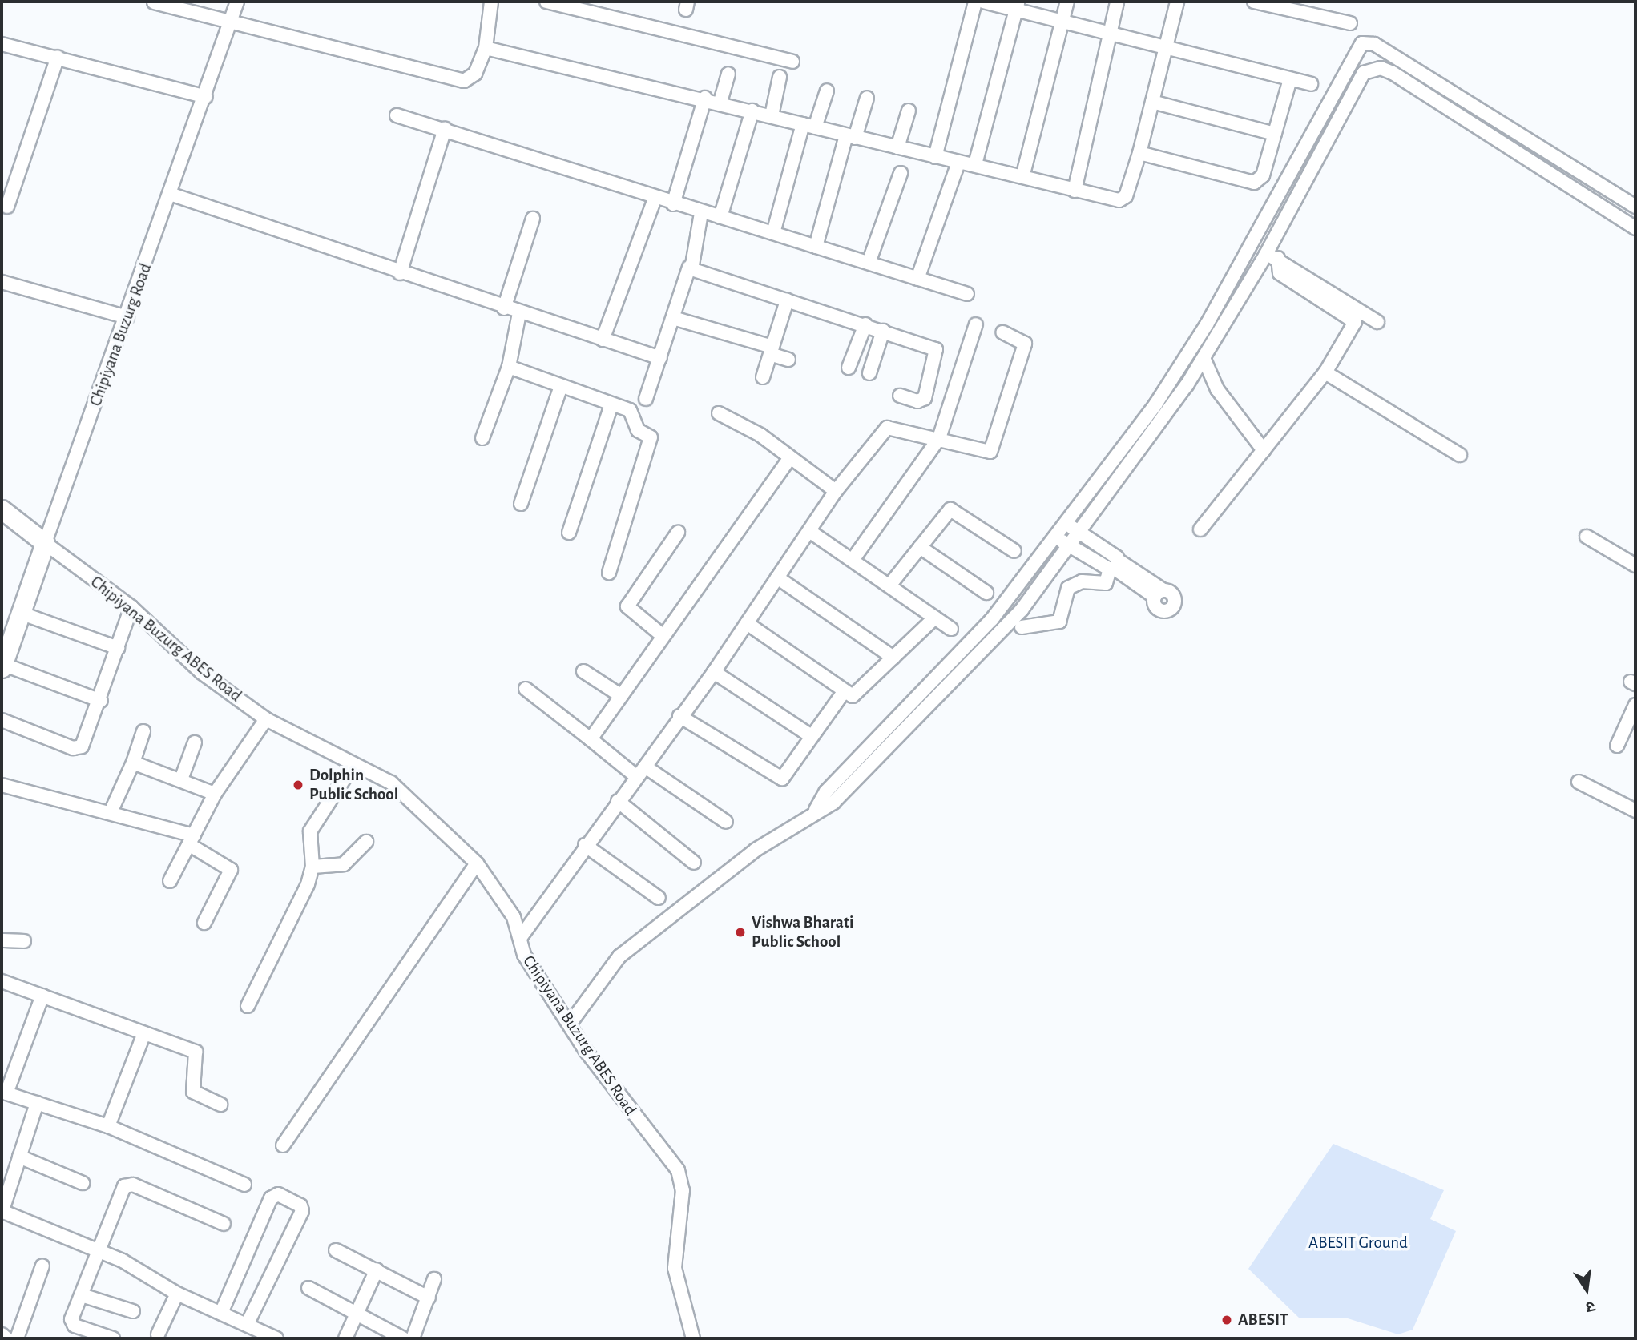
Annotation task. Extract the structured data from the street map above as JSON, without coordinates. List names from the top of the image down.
{
  "streets": {
    "street": ["Chipiyana Buzurg Road", "Chipiyana Buzurg ABES Road"]
  },
  "crossings": [
    ["Chipiyana Buzurg Road", "Chipiyana Buzurg ABES Road"]
  ],
  "parks": ["ABESIT Ground"],
  "places": ["Dolphin Public School", "Vishwa Bharati Public School", "ABESIT"],
  "north": "bottom"
}
